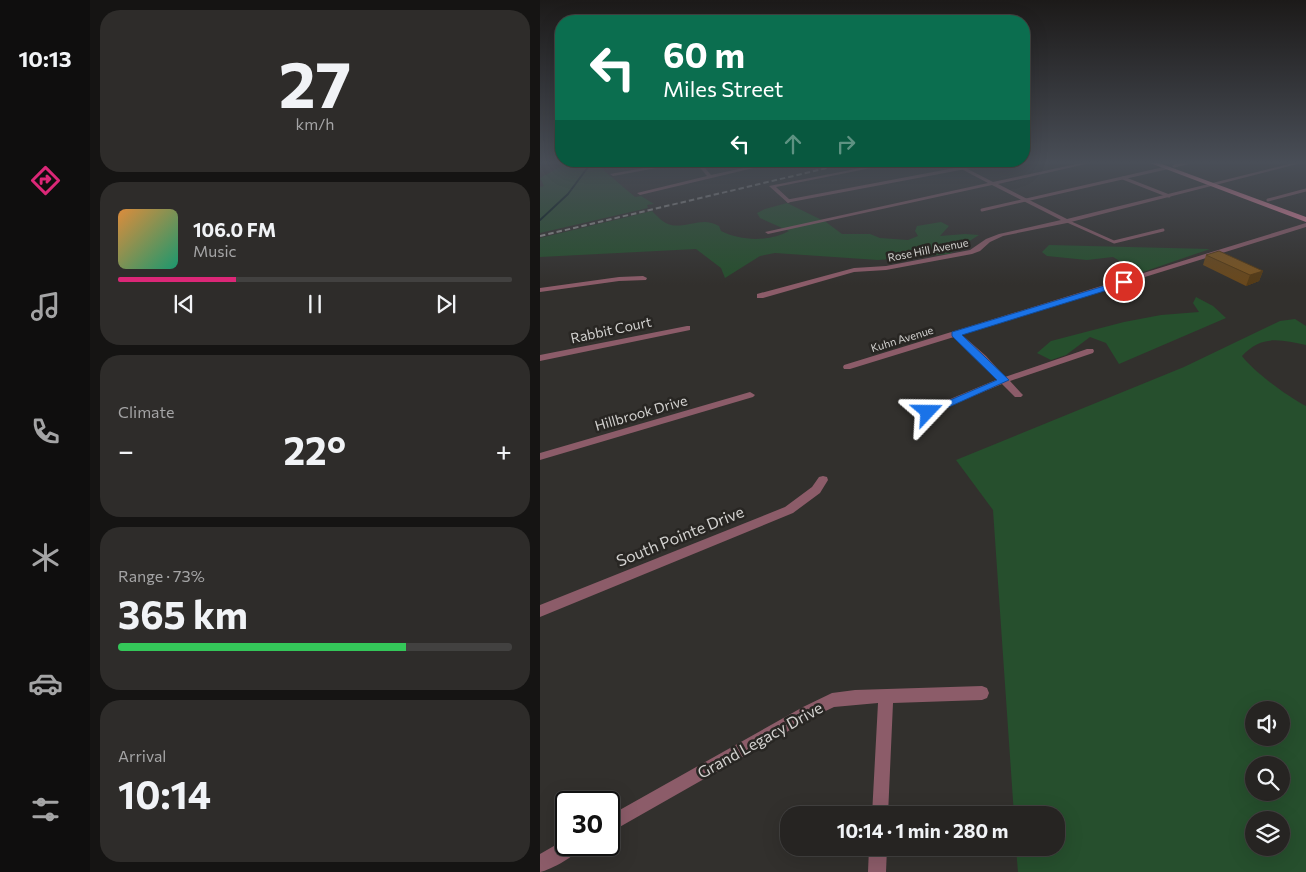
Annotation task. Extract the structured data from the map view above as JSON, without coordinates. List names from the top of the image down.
{
  "streets": {
    "street": [
      "Rose Hill Avenue",
      "Rabbit Court",
      "Kuhn Avenue",
      "Hillbrook Drive",
      "South Pointe Drive",
      "Grand Legacy Drive"
    ]
  },
  "page": {
    "tabs": "10:13",
    "tile": [
      ["27", "km/h"],
      "Climate",
      ["Range · 73%", "365 km"],
      ["Arrival", "10:14"]
    ],
    "turn": ["60 m", "Miles Street"],
    "song": ["106.0 FM", "Music"],
    "heat": ["−", "22°", "+"],
    "limit": "30",
    "trip": "10:14 · 1 min · 280 m"
  }
}
